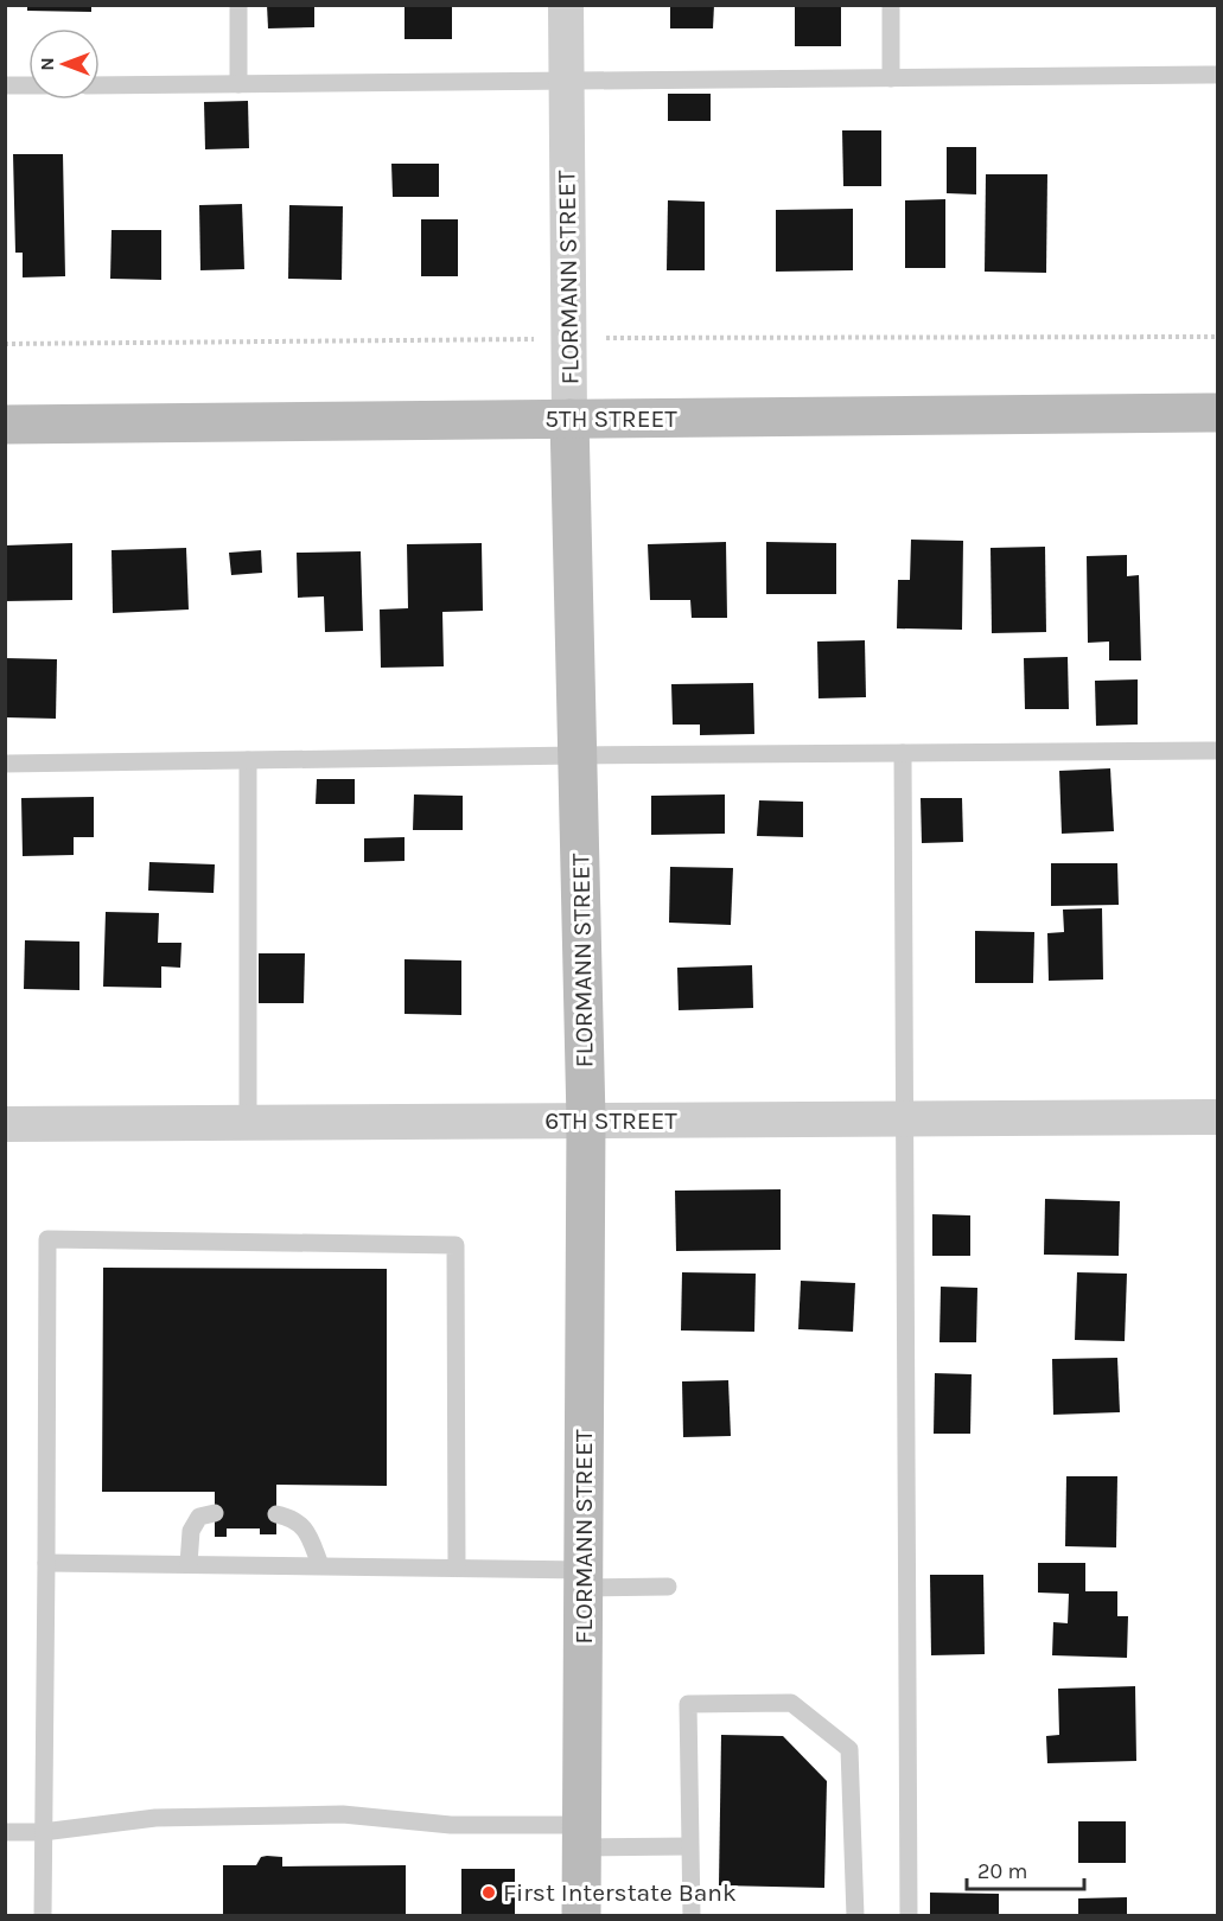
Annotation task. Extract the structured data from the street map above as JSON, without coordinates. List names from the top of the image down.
{
  "streets": {
    "street": ["FLORMANN STREET", "5TH STREET", "6TH STREET"]
  },
  "crossings": [
    ["FLORMANN STREET", "5TH STREET"],
    ["FLORMANN STREET", "6TH STREET"]
  ],
  "places": ["First Interstate Bank"],
  "scale_bar": "20 m",
  "north": "left"
}
